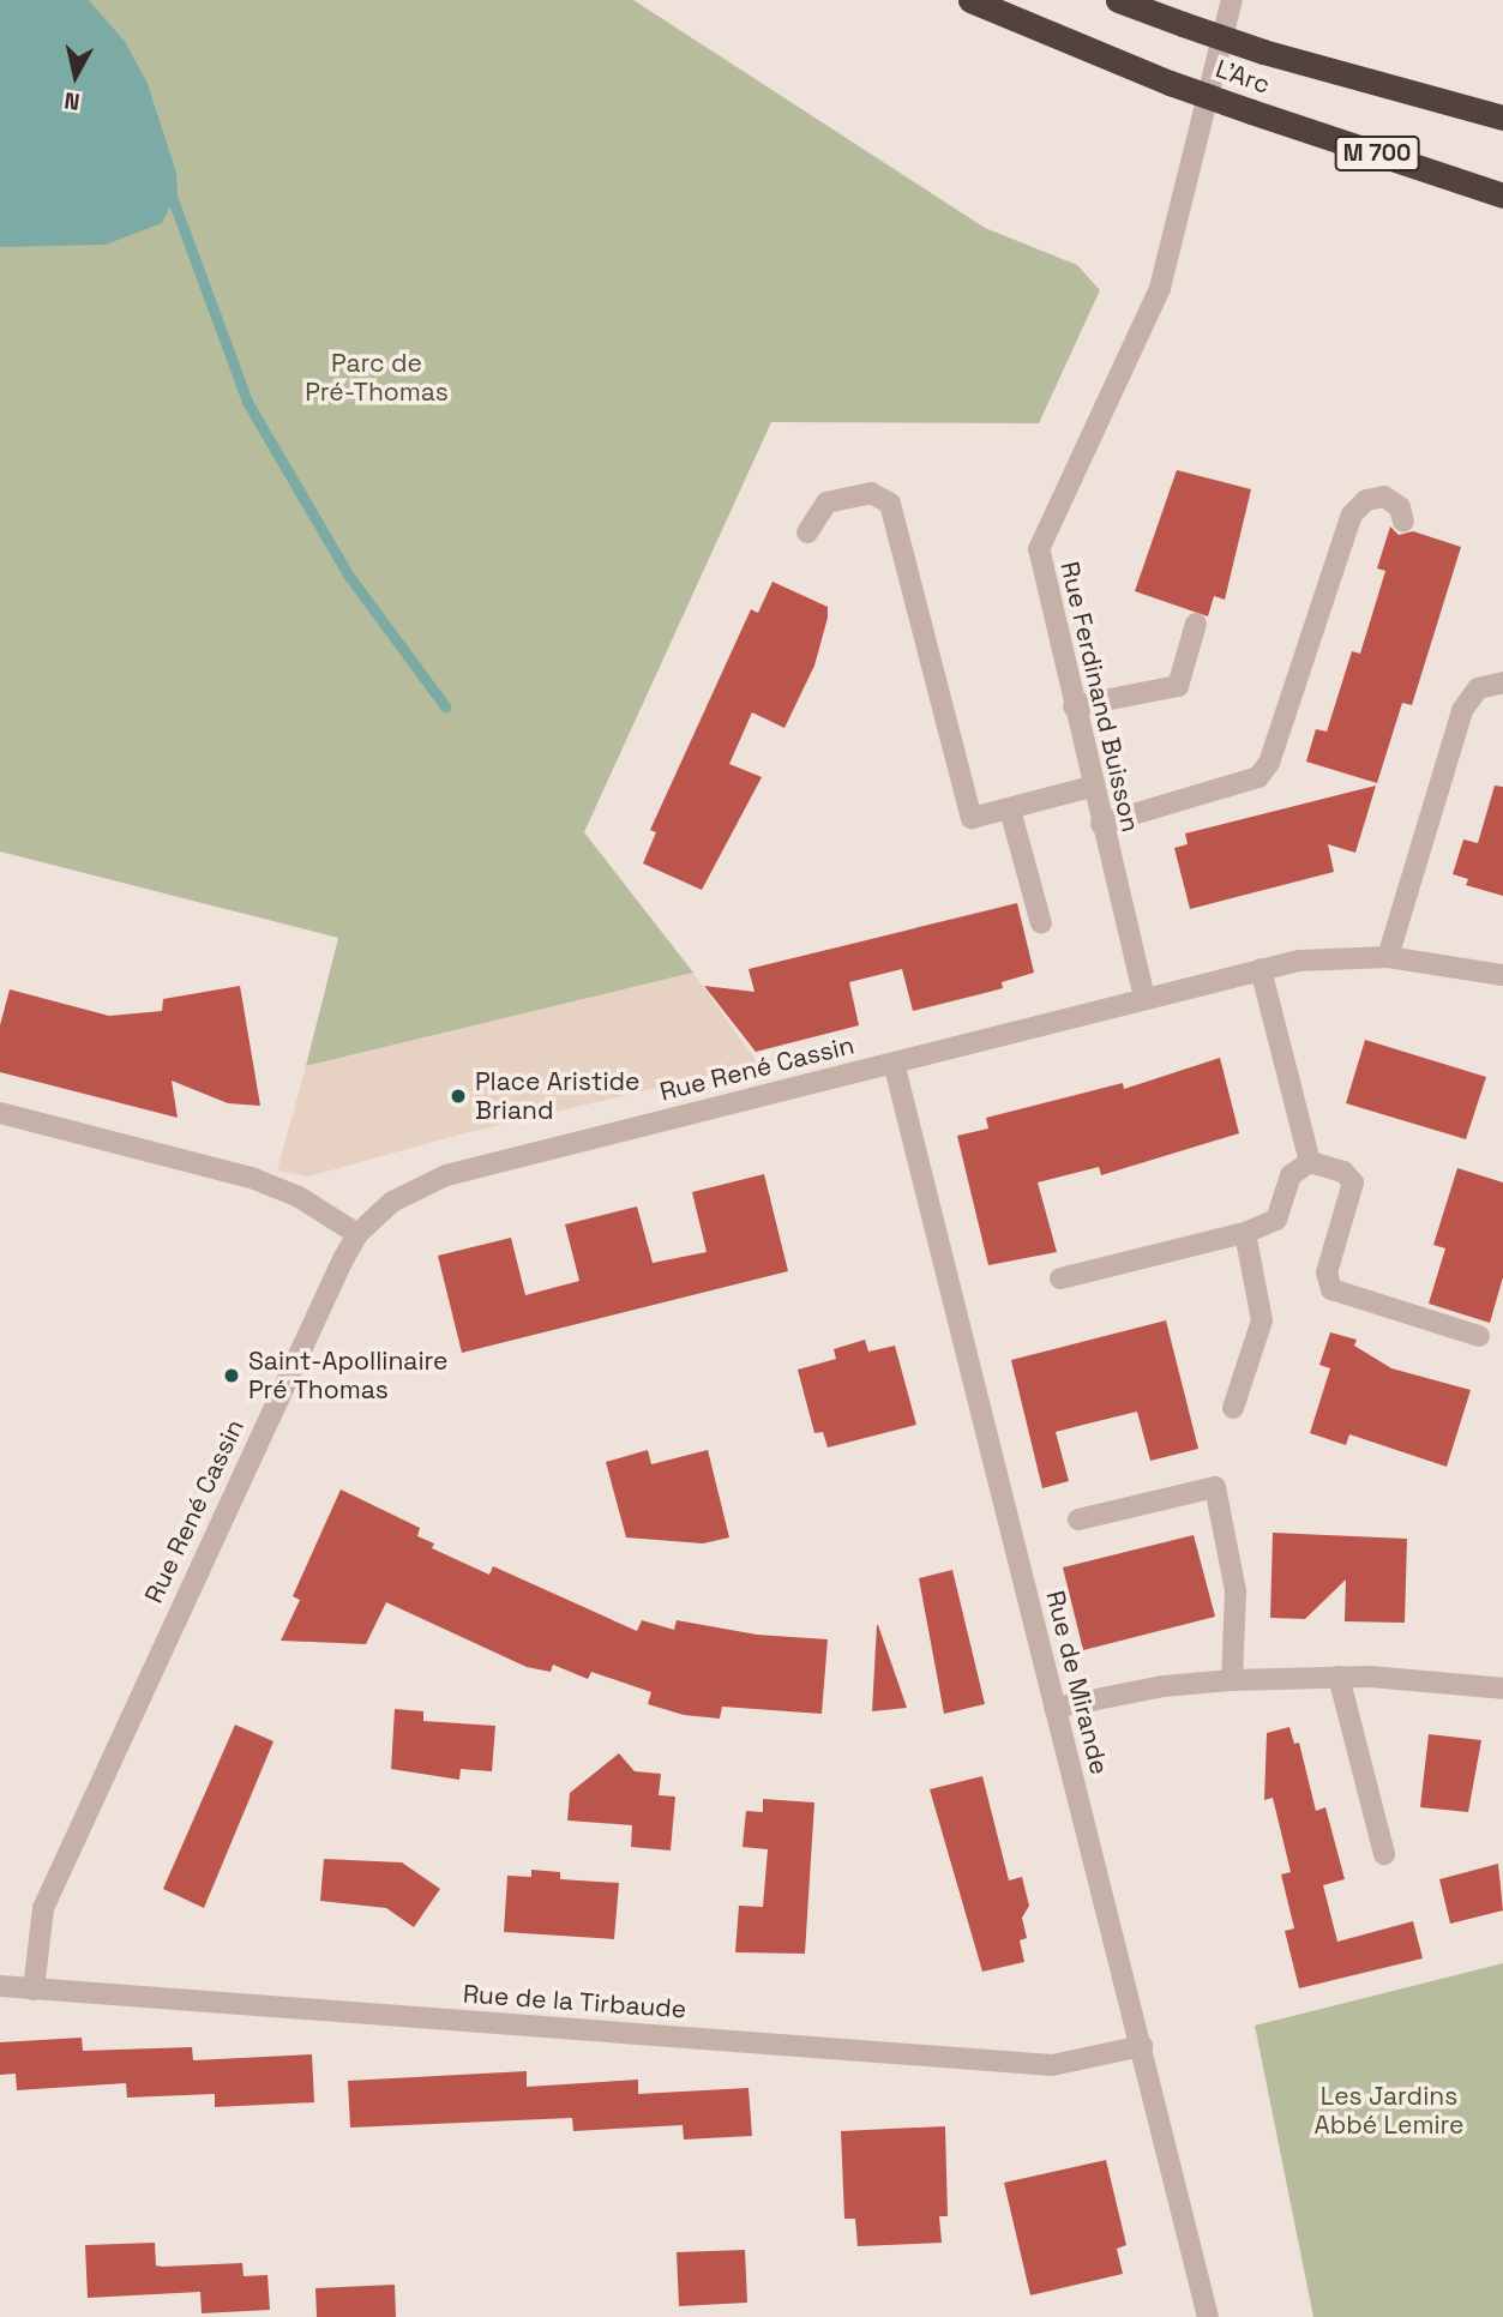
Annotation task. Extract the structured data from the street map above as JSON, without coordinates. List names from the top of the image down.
{
  "streets": {
    "highway": ["L'Arc", "M 700"],
    "street": [
      "Rue Ferdinand Buisson",
      "Rue René Cassin",
      "Rue de Mirande",
      "Rue de la Tirbaude"
    ]
  },
  "crossings": [
    ["Rue Ferdinand Buisson", "Rue René Cassin"],
    ["Rue René Cassin", "Rue de Mirande"],
    ["Rue René Cassin", "Rue de la Tirbaude"],
    ["Rue de Mirande", "Rue de la Tirbaude"]
  ],
  "parks": ["Parc de Pré-Thomas", "Les Jardins Abbé Lemire"],
  "places": ["Place Aristide Briand", "Saint-Apollinaire Pré Thomas"],
  "north": "bottom"
}
